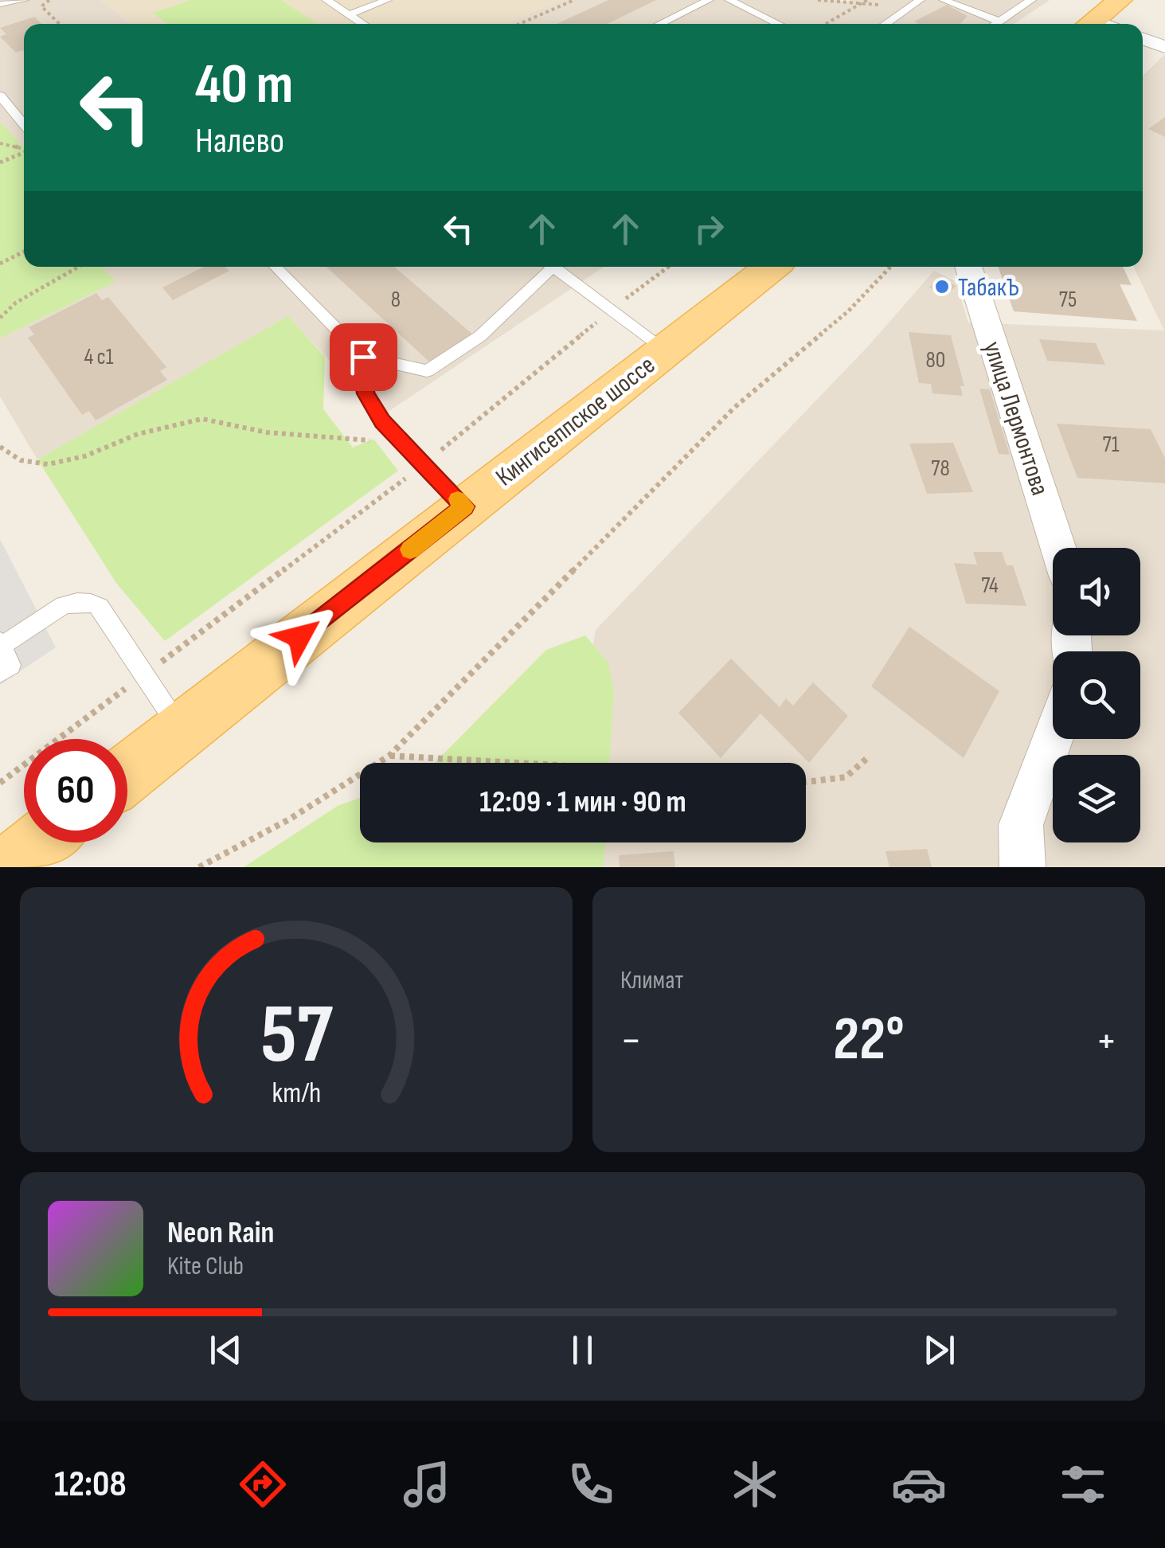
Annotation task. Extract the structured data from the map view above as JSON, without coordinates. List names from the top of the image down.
{
  "streets": {
    "main road": ["Кингисеппское шоссе"],
    "street": ["улица Лермонтова"]
  },
  "places": ["ТабакЪ"],
  "house_numbers": [
    "8",
    "75",
    "4 с1",
    "80",
    "71",
    "78",
    "74"
  ],
  "page": {
    "turn": ["40 m", "Налево"],
    "limit": "60",
    "trip": "12:09 · 1 мин · 90 m",
    "tile": "Климат",
    "heat": ["−", "22°", "+"],
    "song": ["Neon Rain", "Kite Club"],
    "tabs": "12:08",
    "gauge": ["57", "km/h"]
  }
}
